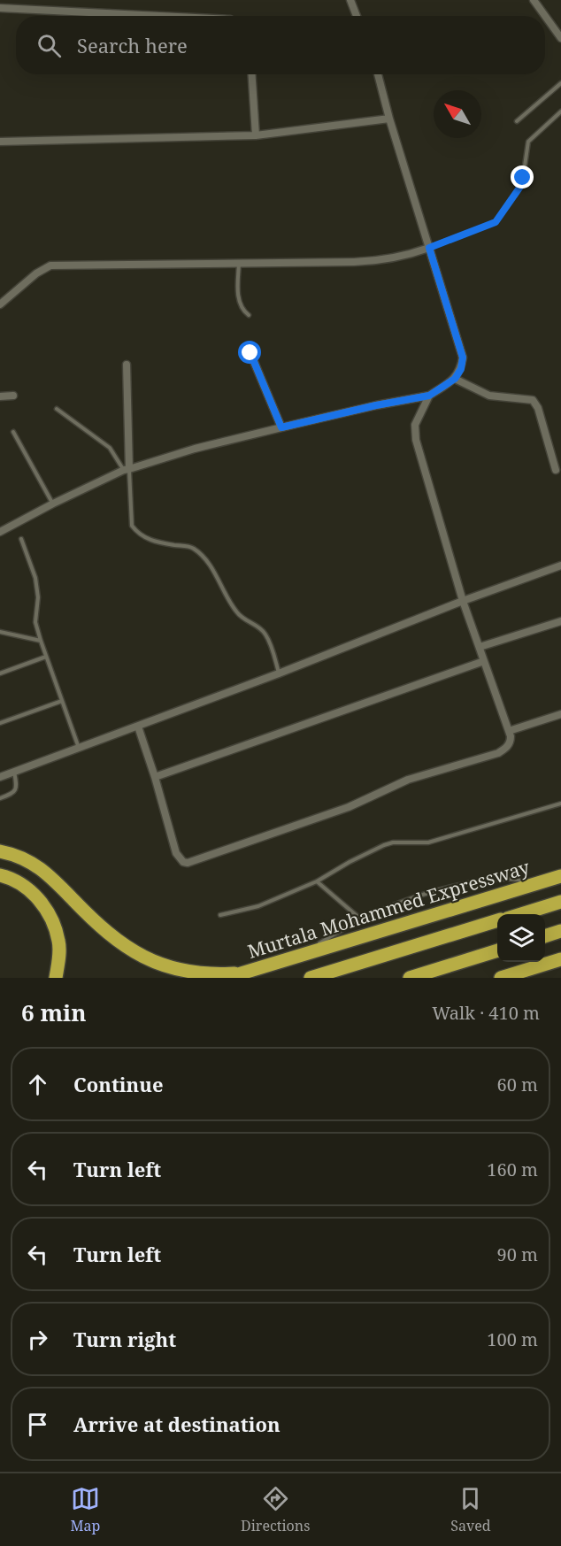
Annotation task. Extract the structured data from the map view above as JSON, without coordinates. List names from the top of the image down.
{
  "streets": {
    "highway": ["Murtala Mohammed Expressway"]
  },
  "north": "top left",
  "page": {
    "search": "Search here",
    "heading": ["6 min", "Walk · 410 m"],
    "list": [
      ["Continue", "60 m"],
      ["Turn left", "160 m"],
      ["Turn left", "90 m"],
      ["Turn right", "100 m"],
      "Arrive at destination"
    ],
    "nav": ["Map", "Directions", "Saved"]
  }
}
